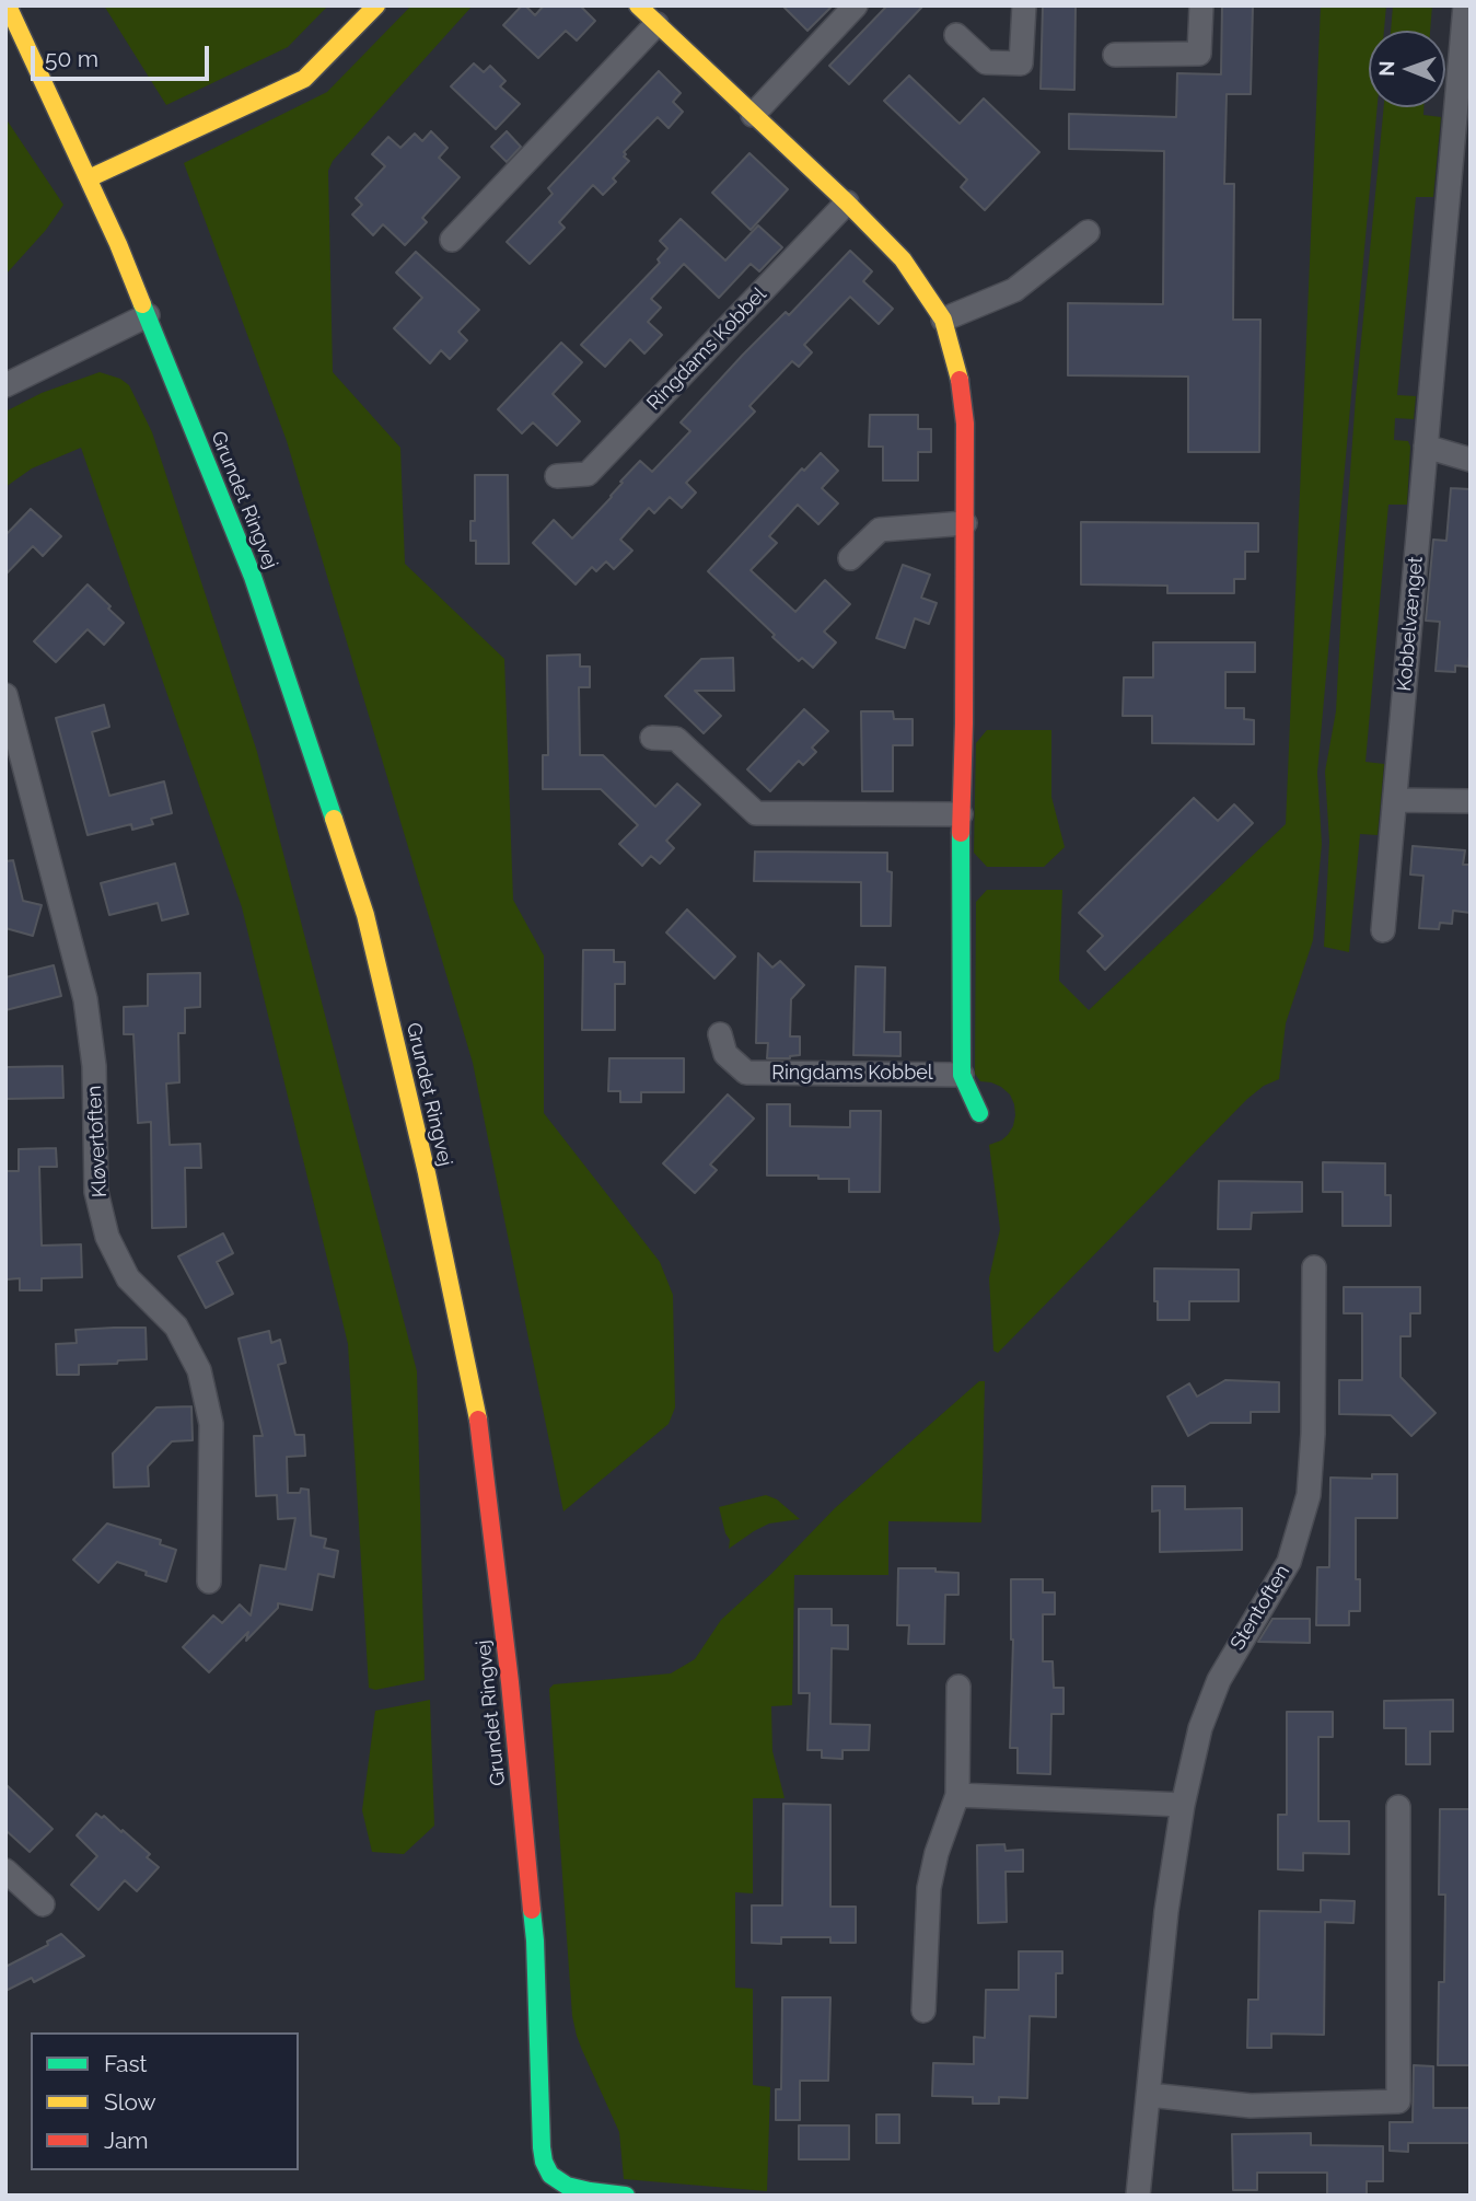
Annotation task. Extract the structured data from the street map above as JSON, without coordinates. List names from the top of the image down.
{
  "streets": {
    "street": [
      "Ringdams Kobbel",
      "Grundet Ringvej",
      "Kobbelvænget",
      "Kløvertoften",
      "Stentoften"
    ]
  },
  "legend": ["Fast", "Slow", "Jam"],
  "scale_bar": "50 m",
  "north": "left"
}
